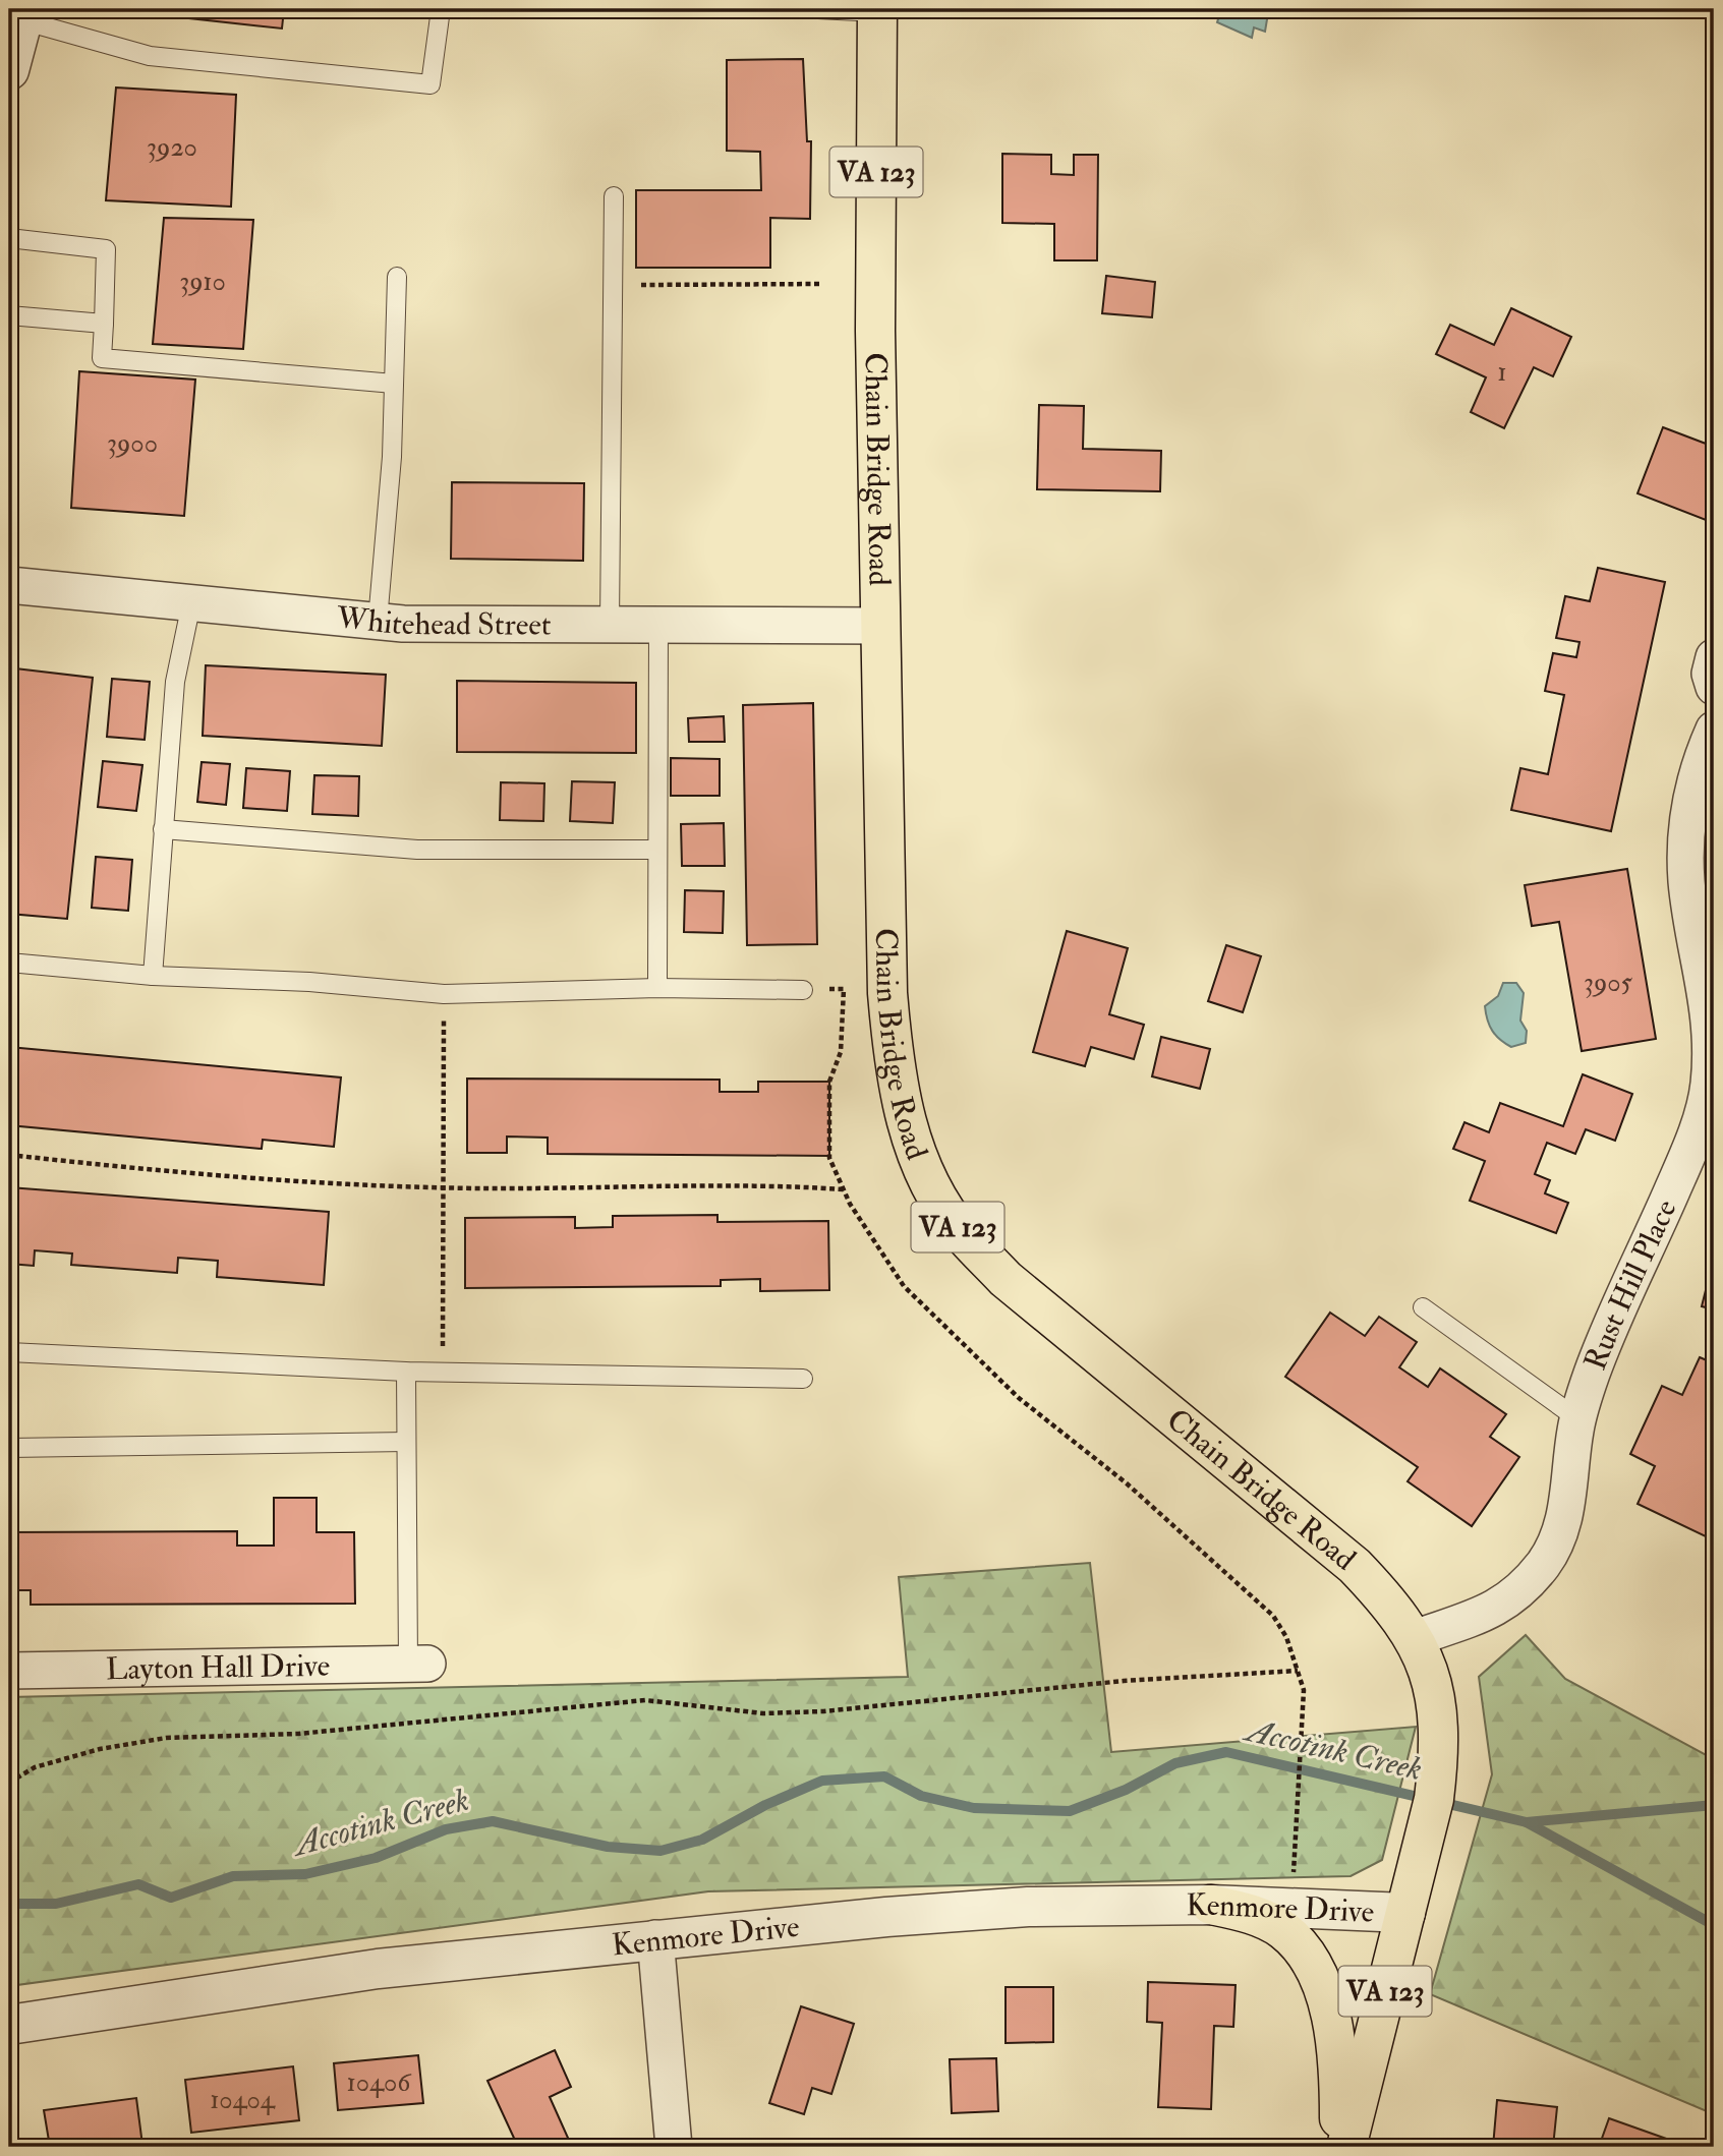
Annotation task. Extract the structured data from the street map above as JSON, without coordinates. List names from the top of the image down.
{
  "streets": {
    "main road": ["VA 123", "Chain Bridge Road"],
    "street": [
      "Whitehead Street",
      "Rust Hill Place",
      "Layton Hall Drive",
      "Kenmore Drive"
    ]
  },
  "crossings": [
    ["Chain Bridge Road", "Whitehead Street"],
    ["Chain Bridge Road", "Rust Hill Place"],
    ["Chain Bridge Road", "Kenmore Drive"]
  ],
  "water": ["Accotink Creek"],
  "house_numbers": [
    "3920",
    "3910",
    "1",
    "3900",
    "3905",
    "10406",
    "10404"
  ]
}
